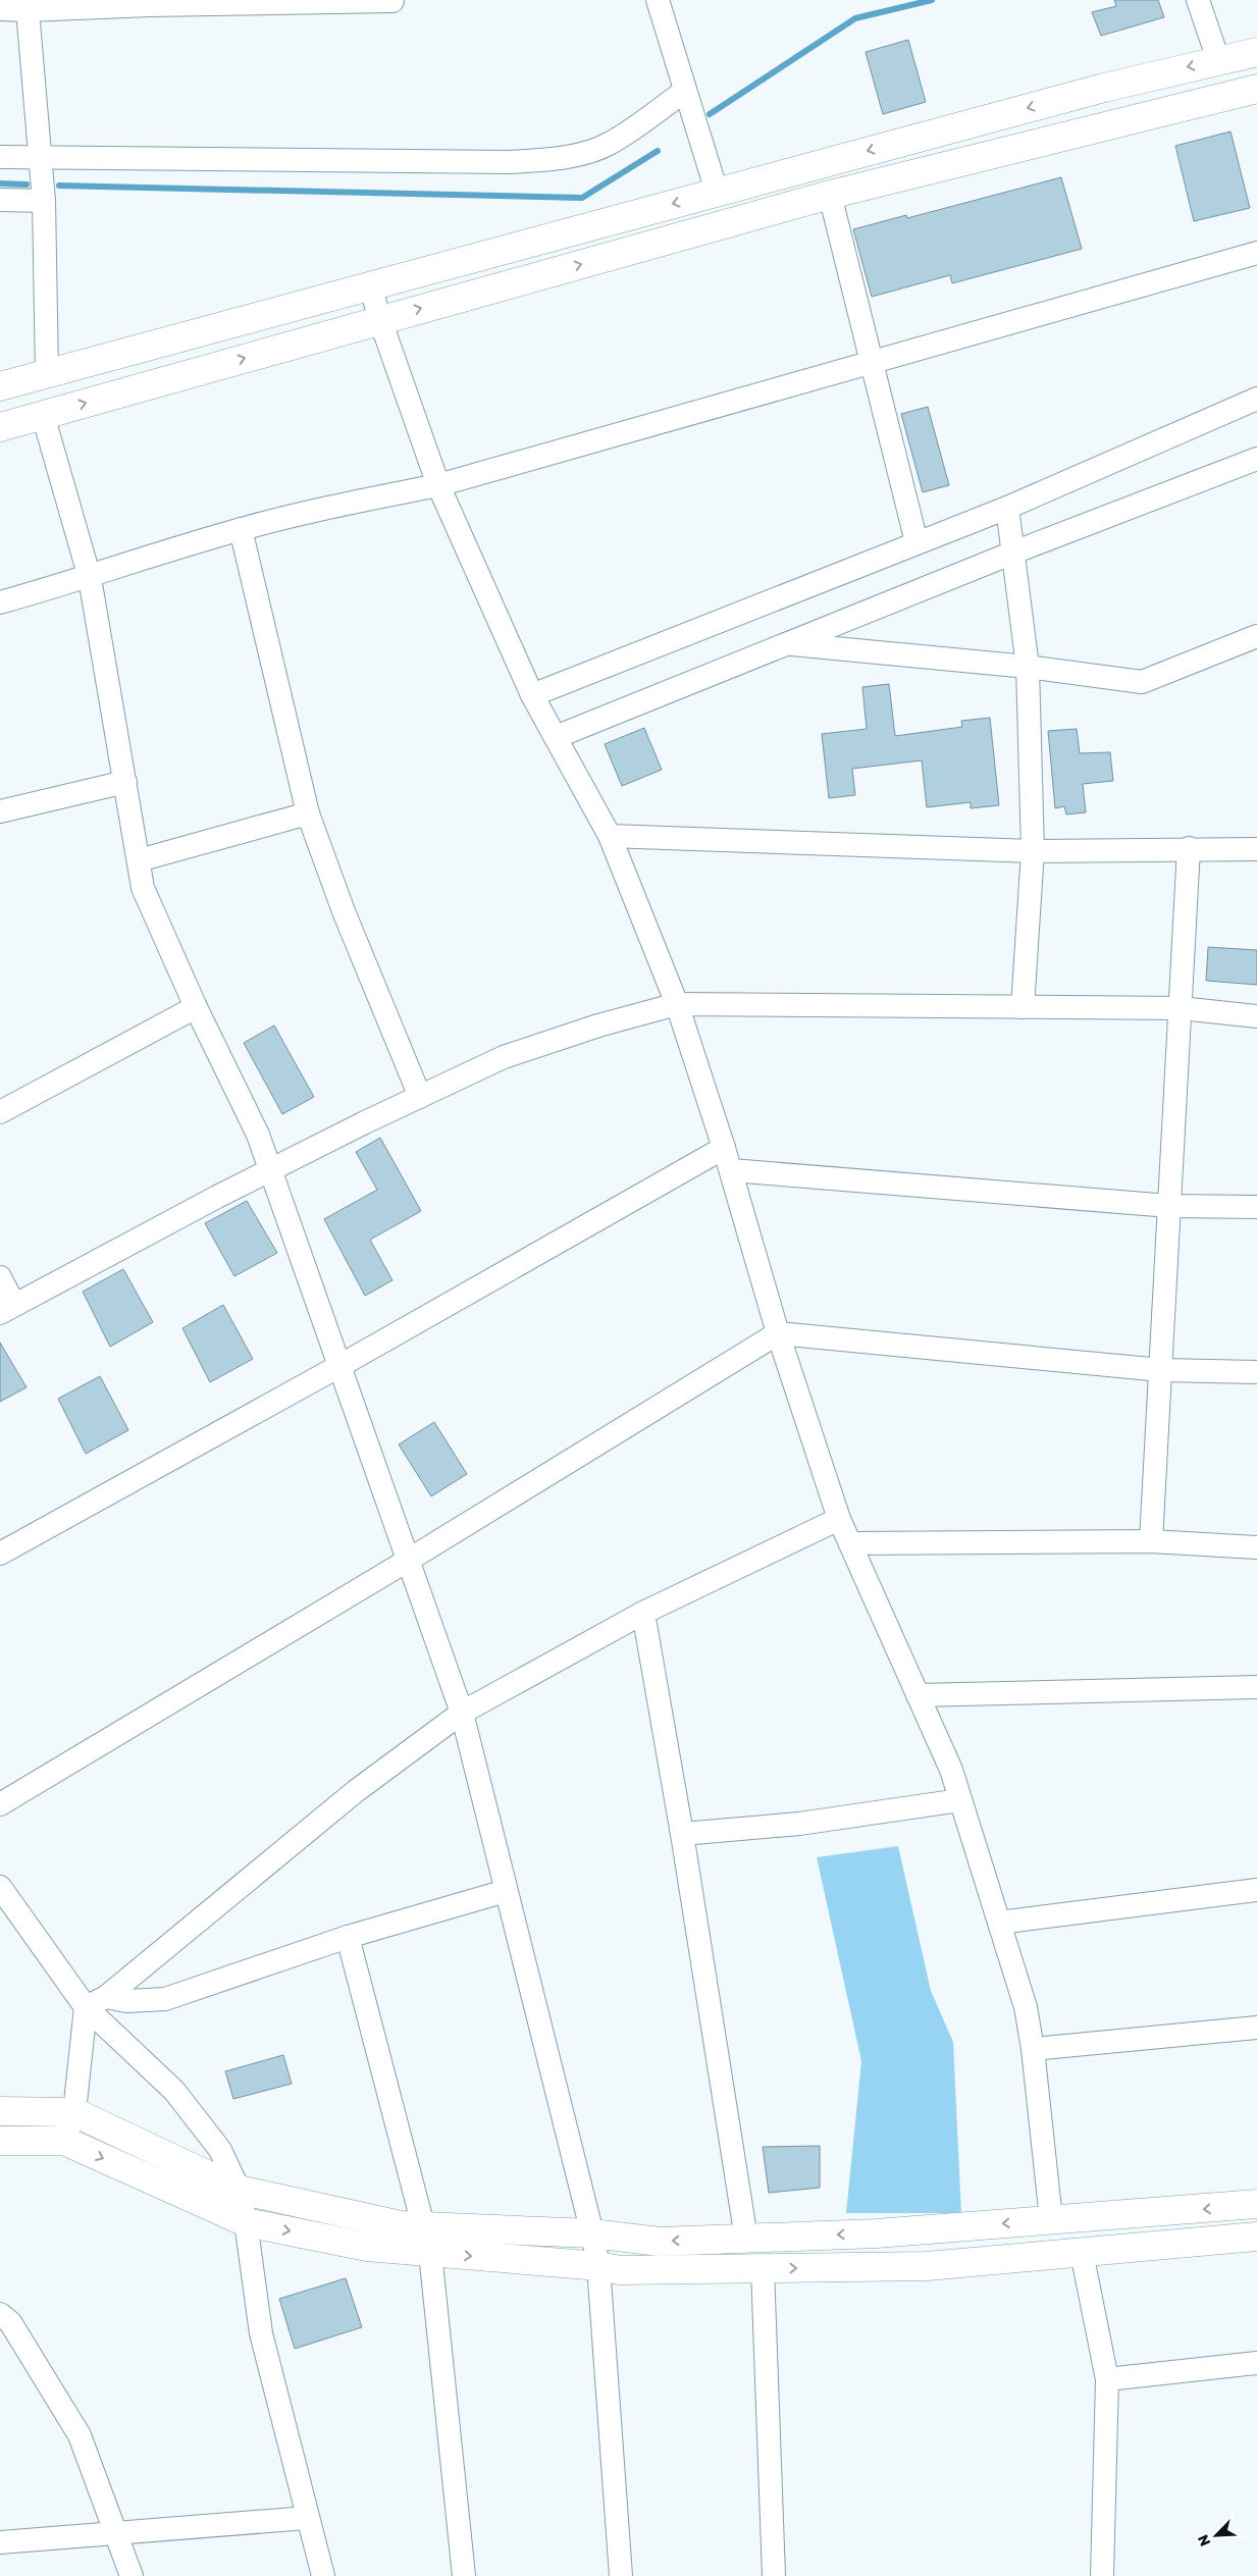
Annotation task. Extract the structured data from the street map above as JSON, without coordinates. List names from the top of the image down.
{
  "north": "bottom left"
}
